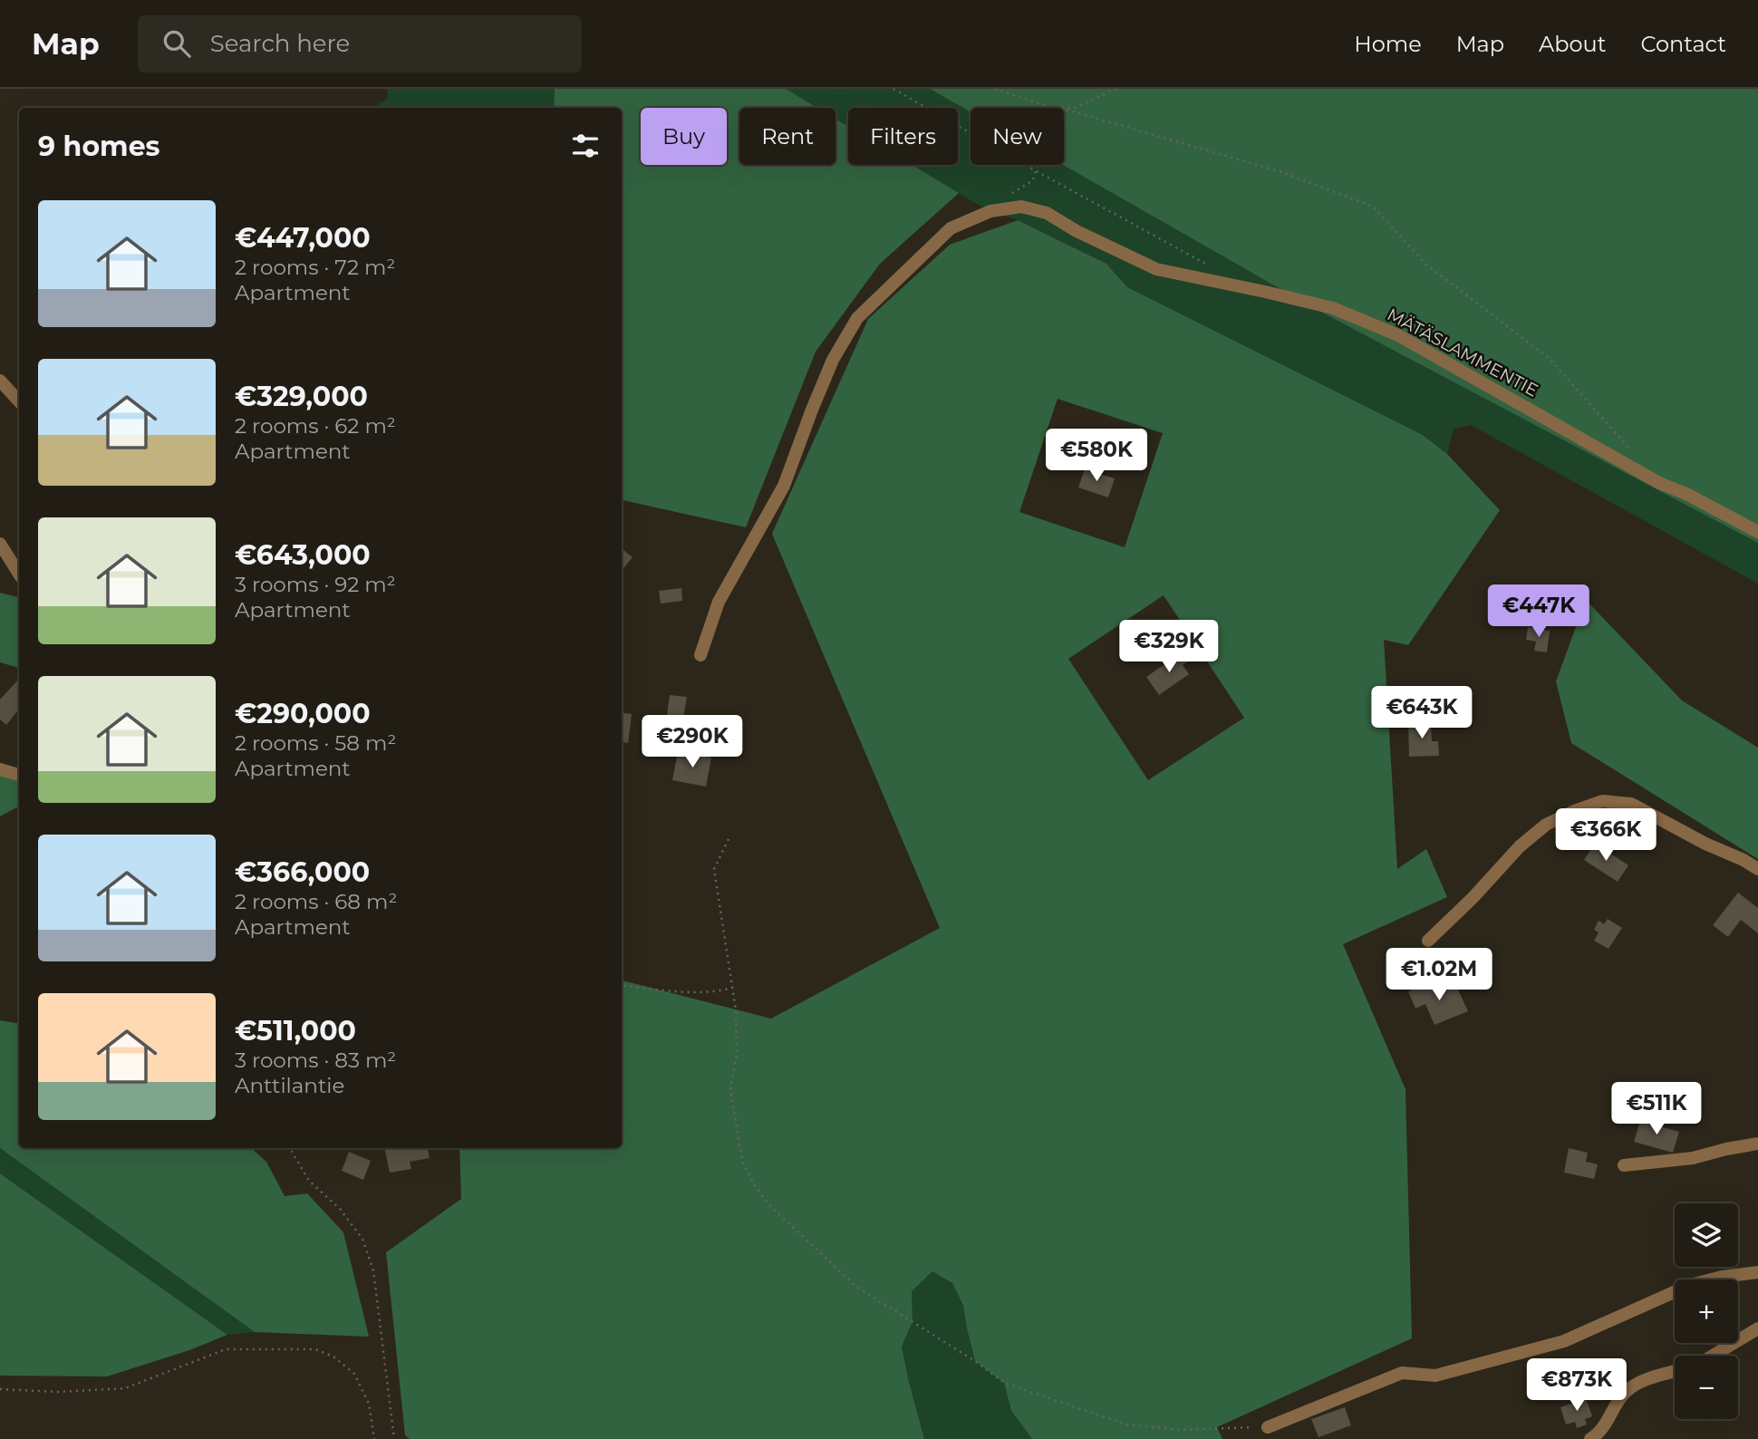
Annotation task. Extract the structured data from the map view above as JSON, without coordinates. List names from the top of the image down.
{
  "streets": {
    "street": ["MÄTÄSLAMMENTIE"]
  },
  "page": {
    "header": "Map",
    "search": "Search here",
    "nav": [
      "Home",
      "Map",
      "About",
      "Contact"
    ],
    "chip": [
      "Buy",
      "Rent",
      "Filters",
      "New"
    ],
    "heading": "9 homes",
    "list": [
      {
        "name": "€447,000",
        "note": "2 rooms · 72 m² · Apartment"
      },
      {
        "name": "€329,000",
        "note": "2 rooms · 62 m² · Apartment"
      },
      {
        "name": "€643,000",
        "note": "3 rooms · 92 m² · Apartment"
      },
      {
        "name": "€290,000",
        "note": "2 rooms · 58 m² · Apartment"
      },
      {
        "name": "€366,000",
        "note": "2 rooms · 68 m² · Apartment"
      },
      {
        "name": "€511,000",
        "note": "3 rooms · 83 m² · Anttilantie"
      }
    ],
    "price": [
      "€580K",
      "€447K",
      "€329K",
      "€643K",
      "€290K",
      "€366K",
      "€1.02M",
      "€511K",
      "€873K"
    ],
    "map_buttons": ["+", "−"]
  }
}
